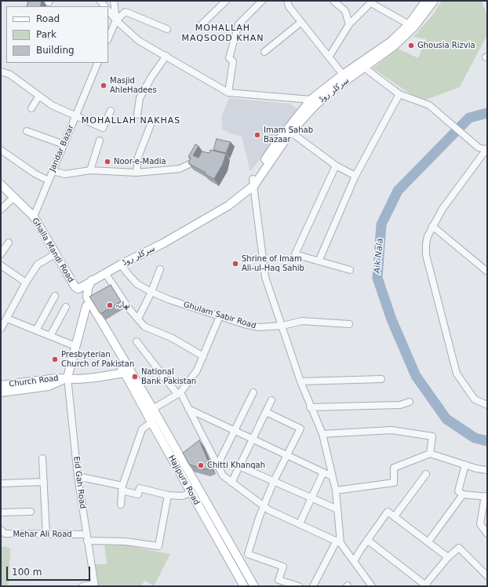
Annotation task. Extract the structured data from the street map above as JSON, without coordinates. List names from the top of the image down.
{
  "streets": {
    "main road": [
      "سرکلر روڈ",
      "Ghalla Mandi Road",
      "Church Road",
      "Hajipura Road"
    ],
    "street": [
      "Jandar Bazar",
      "Ghulam Sabir Road",
      "Eid Gah Road",
      "Mehar Ali Road"
    ]
  },
  "crossings": [
    ["سرکلر روڈ", "Ghalla Mandi Road"],
    ["سرکلر روڈ", "Ghulam Sabir Road"],
    ["Jandar Bazar", "Ghalla Mandi Road"],
    ["Ghalla Mandi Road", "Church Road"],
    ["Ghalla Mandi Road", "Hajipura Road"],
    ["Church Road", "Hajipura Road"],
    ["Church Road", "Eid Gah Road"],
    ["Eid Gah Road", "Mehar Ali Road"]
  ],
  "districts": ["MOHALLAH MAQSOOD KHAN", "MOHALLAH NAKHAS"],
  "water": ["Aik Nala"],
  "places": [
    "Ghousia Rizvia",
    "Masjid AhleHadees",
    "Imam Sahab Bazaar",
    "Noor-e-Madia",
    "Shrine of Imam Ali-ul-Haq Sahib",
    "تھانہ",
    "Presbyterian Church of Pakistan",
    "National Bank Pakistan",
    "Chitti Khanqah"
  ],
  "legend": ["Road", "Park", "Building"],
  "scale_bar": "100 m"
}
